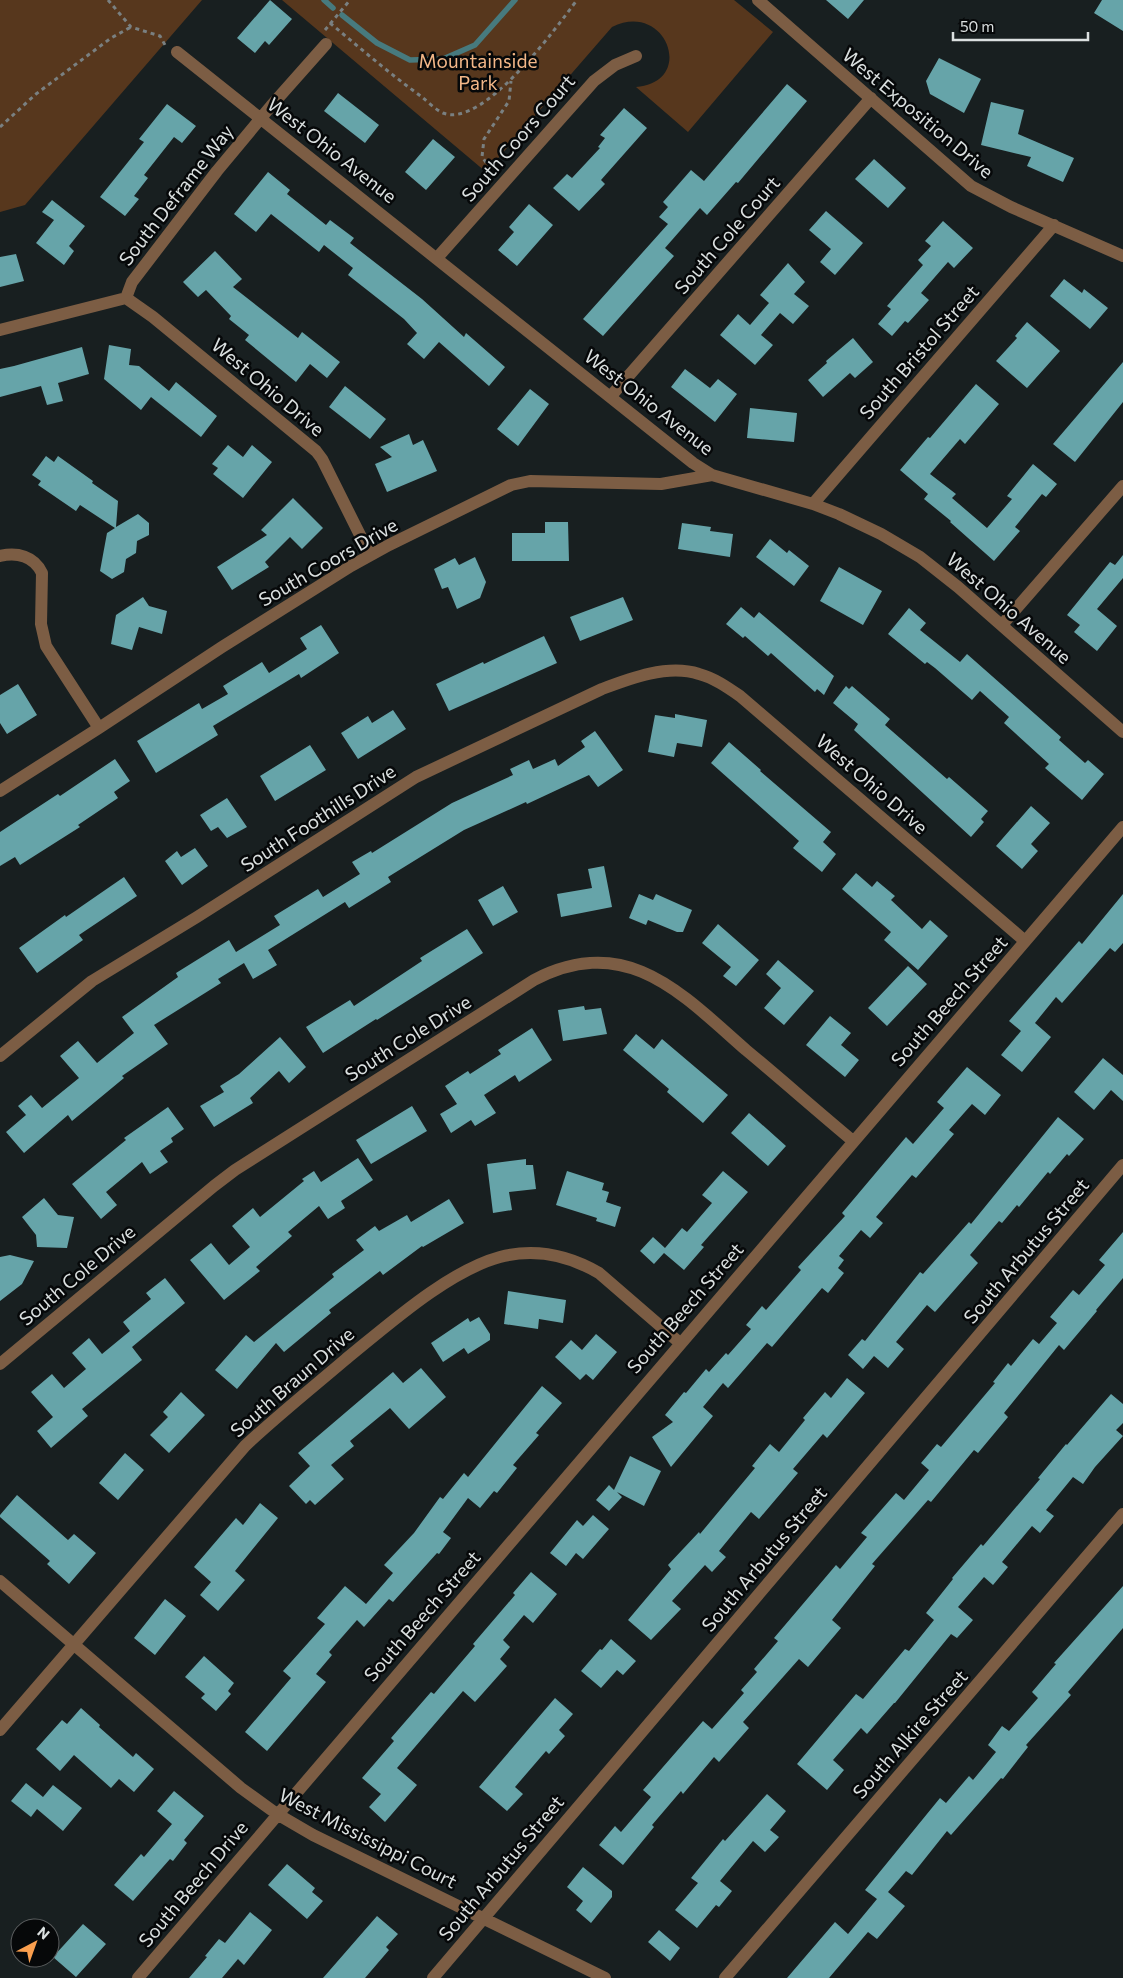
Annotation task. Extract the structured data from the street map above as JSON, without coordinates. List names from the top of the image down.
{
  "streets": {
    "street": [
      "West Exposition Drive",
      "South Coors Court",
      "West Ohio Avenue",
      "South Deframe Way",
      "South Cole Court",
      "South Bristol Street",
      "West Ohio Drive",
      "South Coors Drive",
      "South Foothills Drive",
      "South Beech Street",
      "South Cole Drive",
      "South Arbutus Street",
      "South Braun Drive",
      "South Alkire Street",
      "West Mississippi Court",
      "South Beech Drive"
    ]
  },
  "crossings": [
    ["West Exposition Drive", "South Cole Court"],
    ["West Exposition Drive", "South Bristol Street"],
    ["South Coors Court", "West Ohio Avenue"],
    ["West Ohio Avenue", "South Deframe Way"],
    ["West Ohio Avenue", "South Cole Court"],
    ["West Ohio Avenue", "South Bristol Street"],
    ["West Ohio Avenue", "South Coors Drive"],
    ["South Deframe Way", "West Ohio Drive"],
    ["West Ohio Drive", "South Coors Drive"],
    ["West Ohio Drive", "South Foothills Drive"],
    ["West Ohio Drive", "South Beech Street"],
    ["South Beech Street", "South Cole Drive"],
    ["South Beech Street", "South Braun Drive"],
    ["South Beech Street", "West Mississippi Court"],
    ["South Beech Street", "South Beech Drive"],
    ["South Arbutus Street", "West Mississippi Court"],
    ["South Braun Drive", "West Mississippi Court"],
    ["West Mississippi Court", "South Beech Drive"]
  ],
  "parks": ["Mountainside Park"],
  "scale_bar": "50 m",
  "north": "top right"
}
